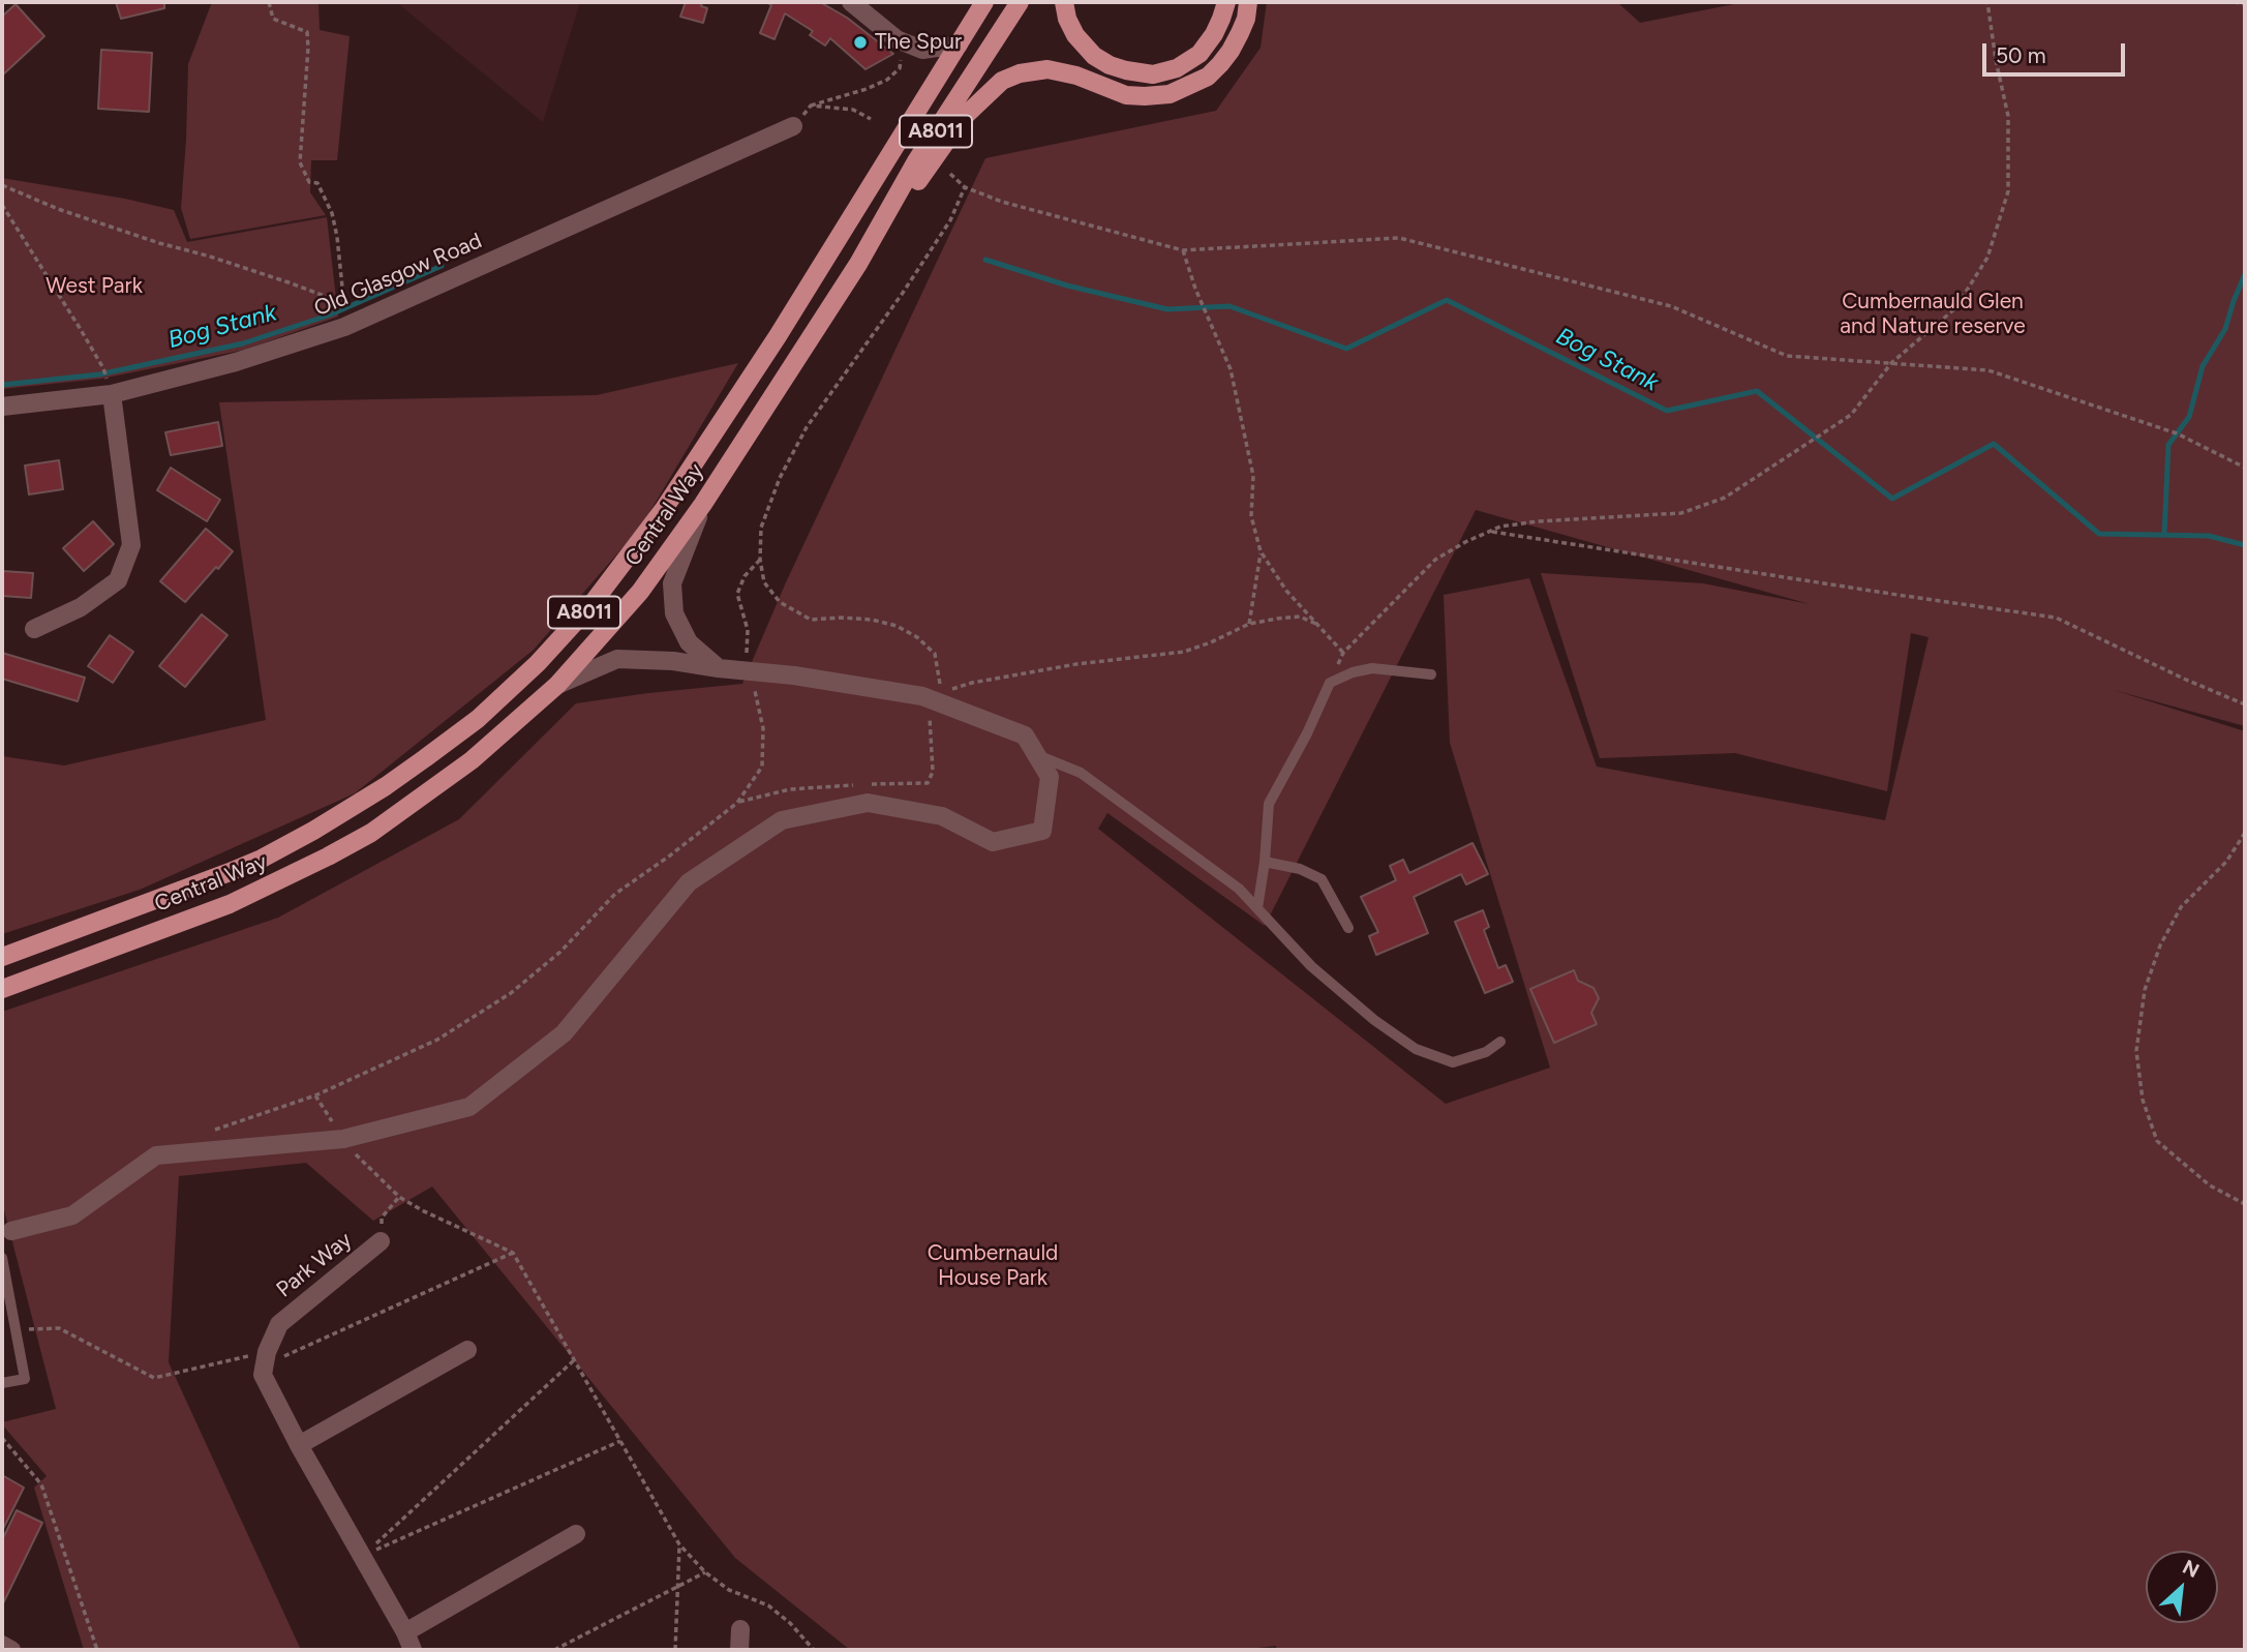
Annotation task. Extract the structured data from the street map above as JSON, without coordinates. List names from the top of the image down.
{
  "streets": {
    "main road": ["A8011", "Central Way"],
    "street": ["Old Glasgow Road", "Park Way"]
  },
  "water": ["Bog Stank"],
  "parks": ["West Park", "Cumbernauld Glen and Nature reserve", "Cumbernauld House Park"],
  "places": ["The Spur"],
  "scale_bar": "50 m",
  "north": "top right"
}
